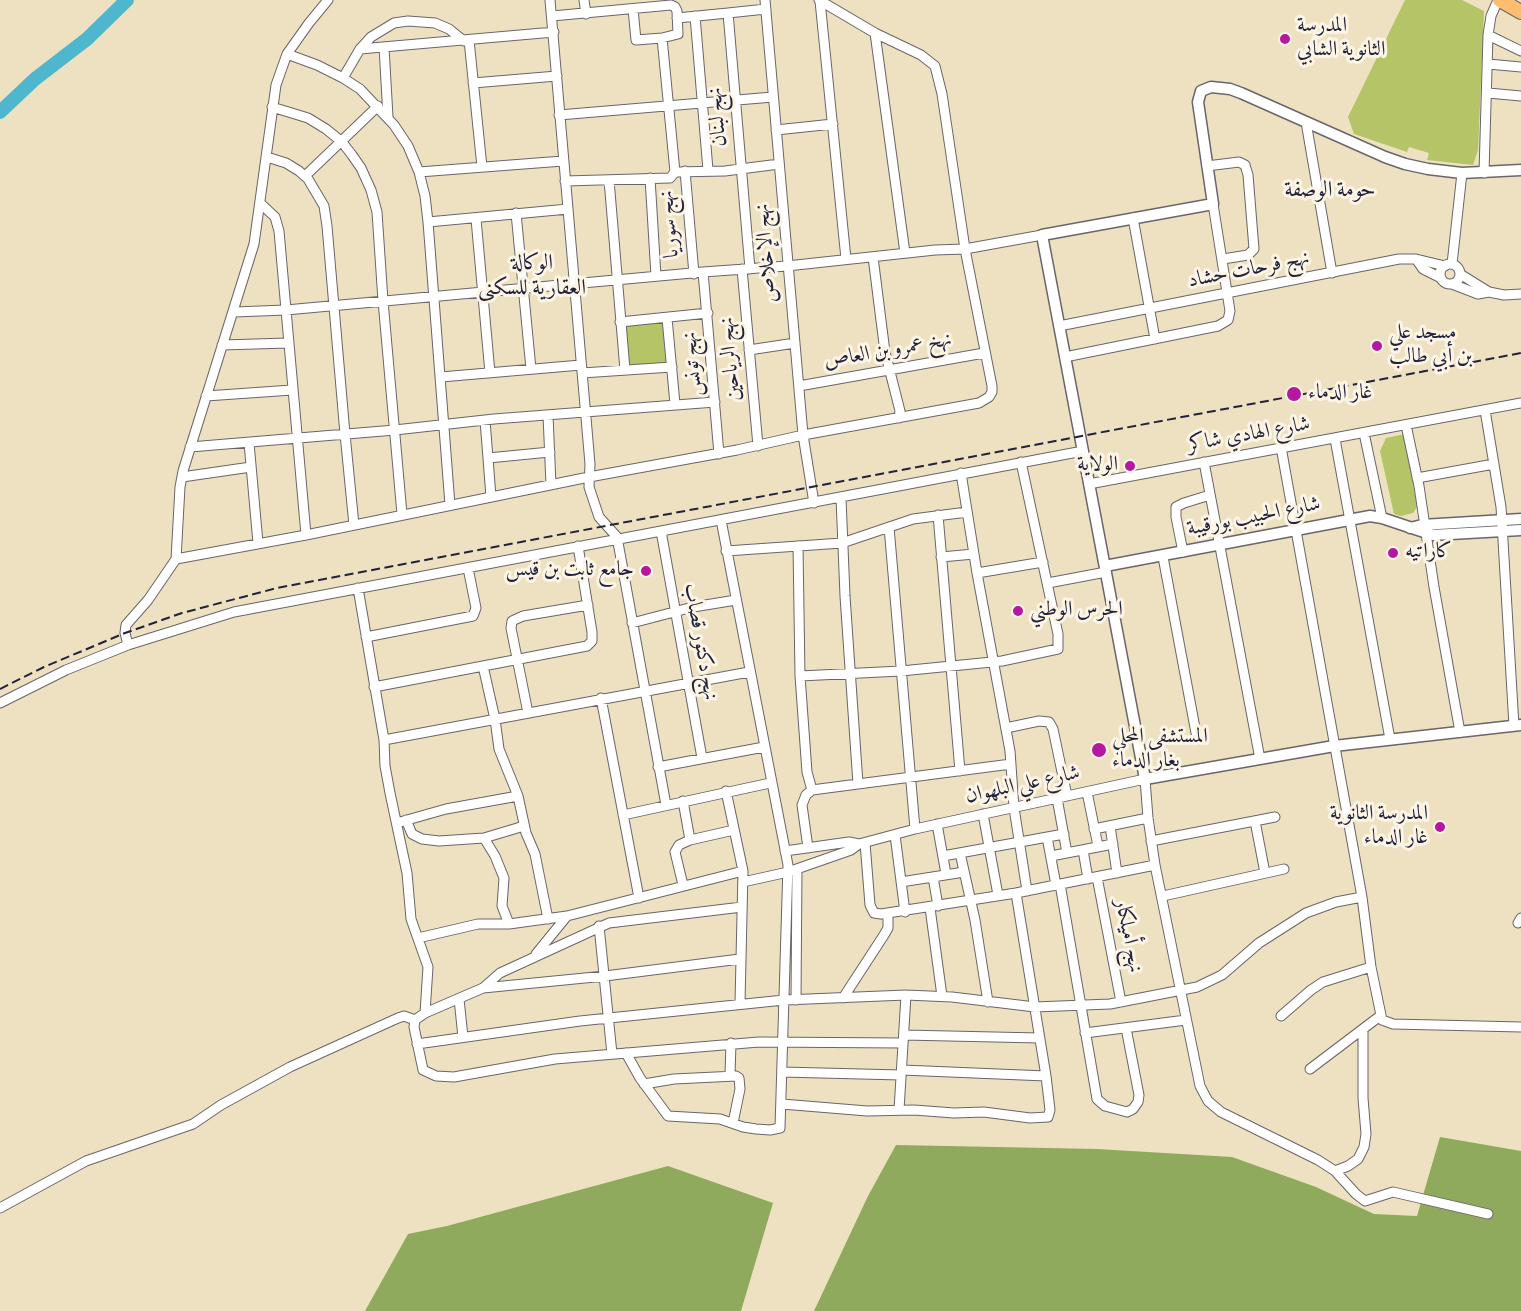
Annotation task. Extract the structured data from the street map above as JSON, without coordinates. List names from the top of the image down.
{
  "streets": {
    "street": [
      "نهج لبنان",
      "نهج سوريا",
      "نهج الإخلاص",
      "نهج فرحات حشاد",
      "نهخ عمرو بن العاص",
      "نهج الرياحين",
      "نهج تونس",
      "شارع الهادي شاكر",
      "شارع الحبيب بورقيبة",
      "نهج دكتور قصاب",
      "شارع علي البلهوان",
      "نهج أميلكار"
    ]
  },
  "crossings": [
    ["نهج لبنان", "نهج الرياحين"],
    ["نهج سوريا", "نهج تونس"],
    ["نهج الإخلاص", "نهخ عمرو بن العاص"]
  ],
  "districts": ["حومة الوصفة", "الوكالة العقارية للسكنى"],
  "places": [
    "المدرسة الثانوية الشابي",
    "مسجد علي بن أبي طالب",
    "غار الدماء",
    "الولاية",
    "كاراتيه",
    "جامع ثابت بن قیس",
    "الحرس الوطني",
    "المستشفى المحلي بغار الدماء",
    "المدرسة الثانوية غار الدماء"
  ]
}
